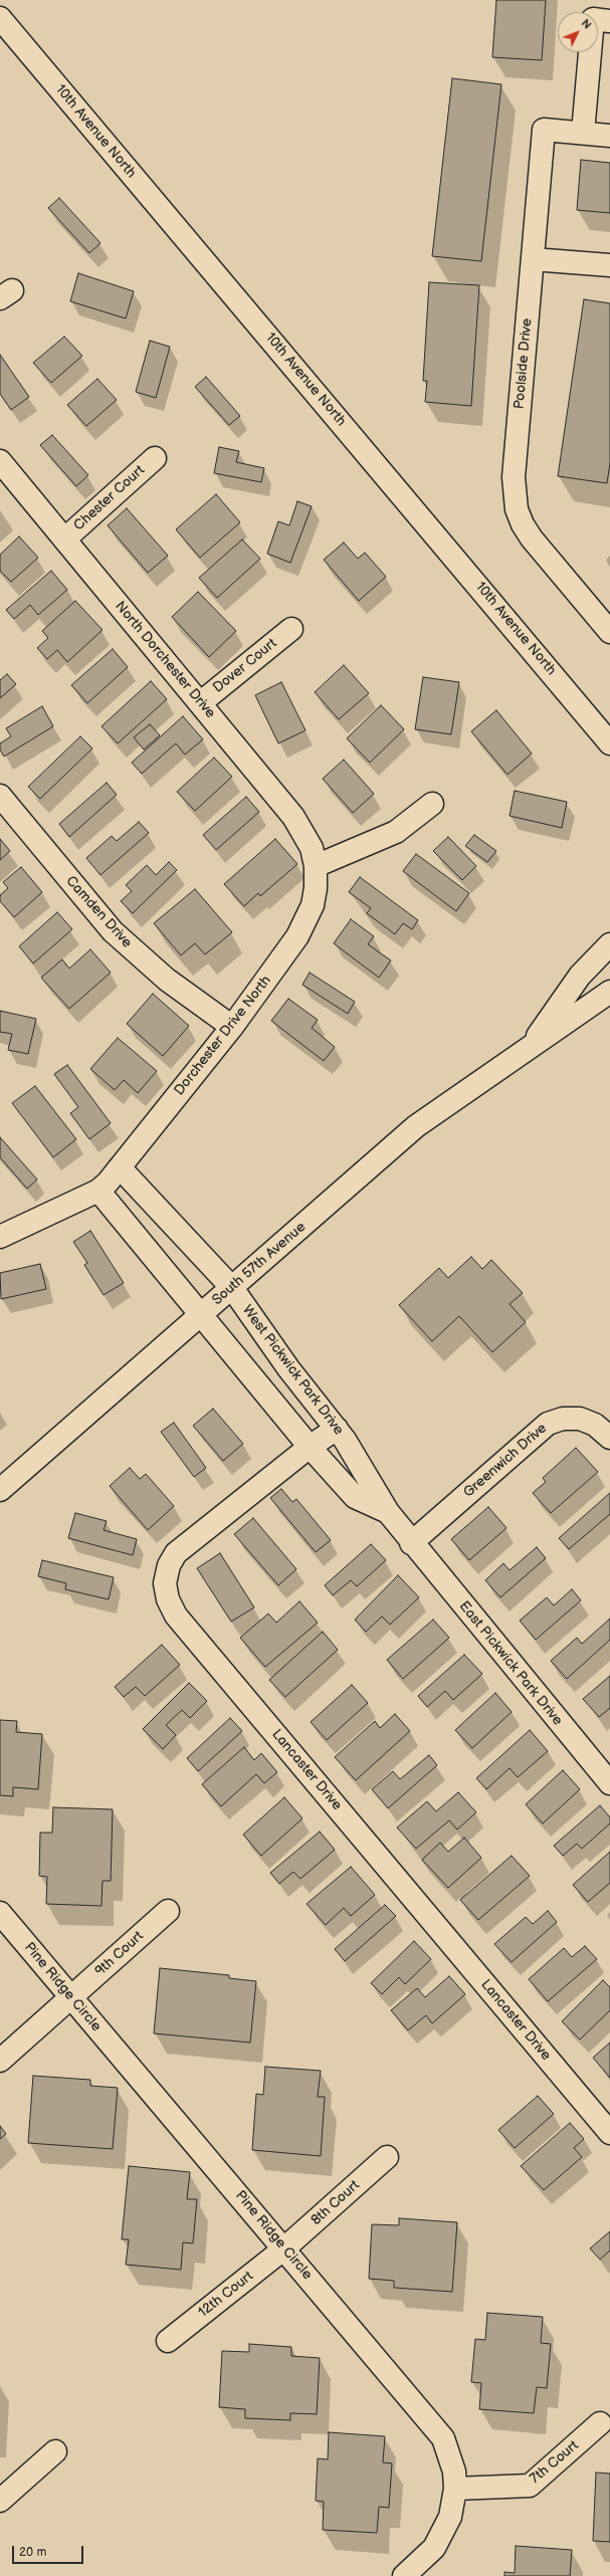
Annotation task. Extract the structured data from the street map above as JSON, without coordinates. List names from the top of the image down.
{
  "streets": {
    "street": [
      "10th Avenue North",
      "Poolside Drive",
      "Chester Court",
      "North Dorchester Drive",
      "Dover Court",
      "Camden Drive",
      "Dorchester Drive North",
      "South 57th Avenue",
      "West Pickwick Park Drive",
      "Greenwich Drive",
      "East Pickwick Park Drive",
      "Lancaster Drive",
      "9th Court",
      "Pine Ridge Circle",
      "8th Court",
      "12th Court",
      "7th Court"
    ]
  },
  "crossings": [
    ["Chester Court", "North Dorchester Drive"],
    ["North Dorchester Drive", "Dover Court"],
    ["North Dorchester Drive", "Dorchester Drive North"],
    ["Camden Drive", "Dorchester Drive North"],
    ["Dorchester Drive North", "West Pickwick Park Drive"],
    ["South 57th Avenue", "West Pickwick Park Drive"],
    ["West Pickwick Park Drive", "Greenwich Drive"],
    ["West Pickwick Park Drive", "East Pickwick Park Drive"],
    ["West Pickwick Park Drive", "Lancaster Drive"],
    ["Greenwich Drive", "East Pickwick Park Drive"],
    ["9th Court", "Pine Ridge Circle"],
    ["Pine Ridge Circle", "8th Court"],
    ["Pine Ridge Circle", "12th Court"],
    ["Pine Ridge Circle", "7th Court"],
    ["8th Court", "12th Court"]
  ],
  "scale_bar": "20 m",
  "north": "top right"
}
